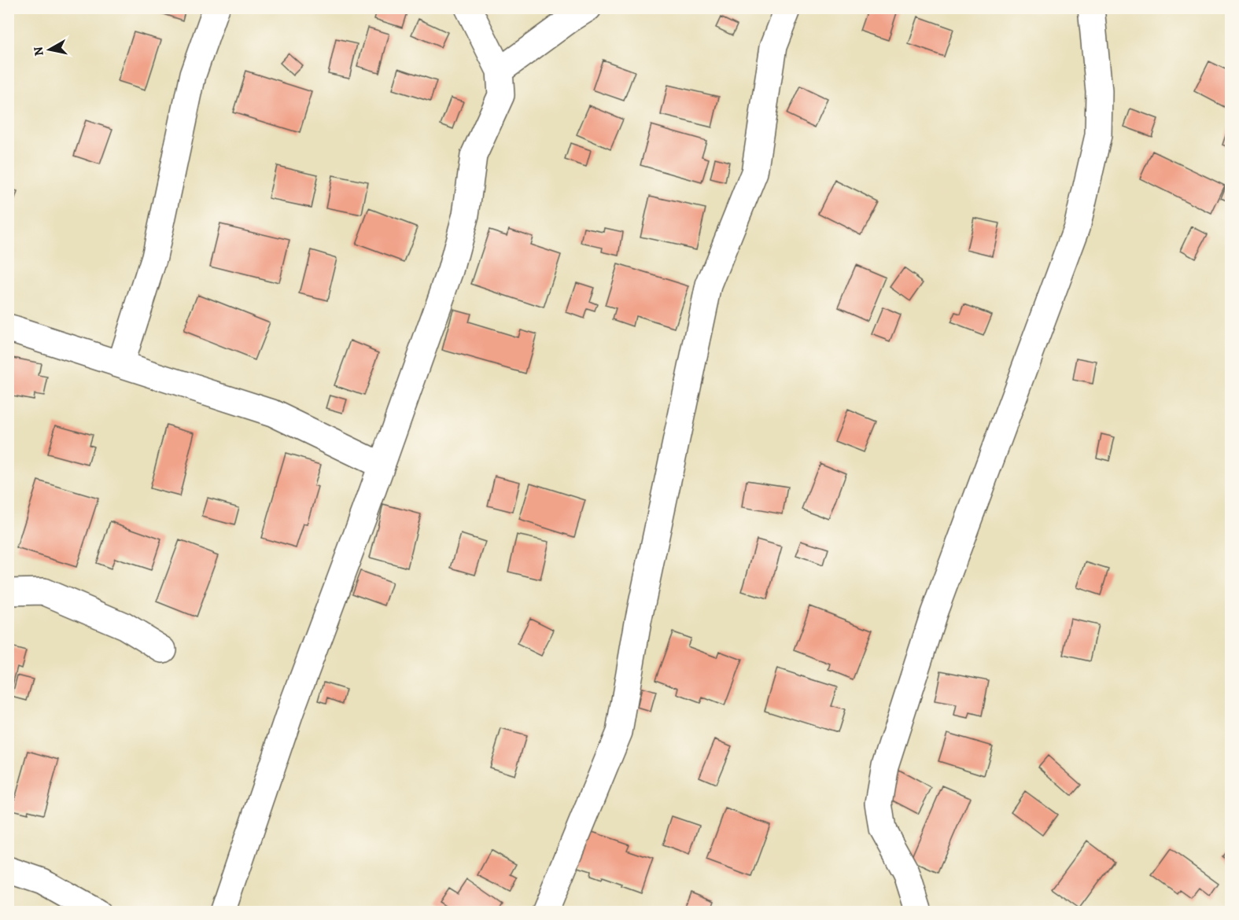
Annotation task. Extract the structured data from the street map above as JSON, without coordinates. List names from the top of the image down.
{
  "north": "left"
}
